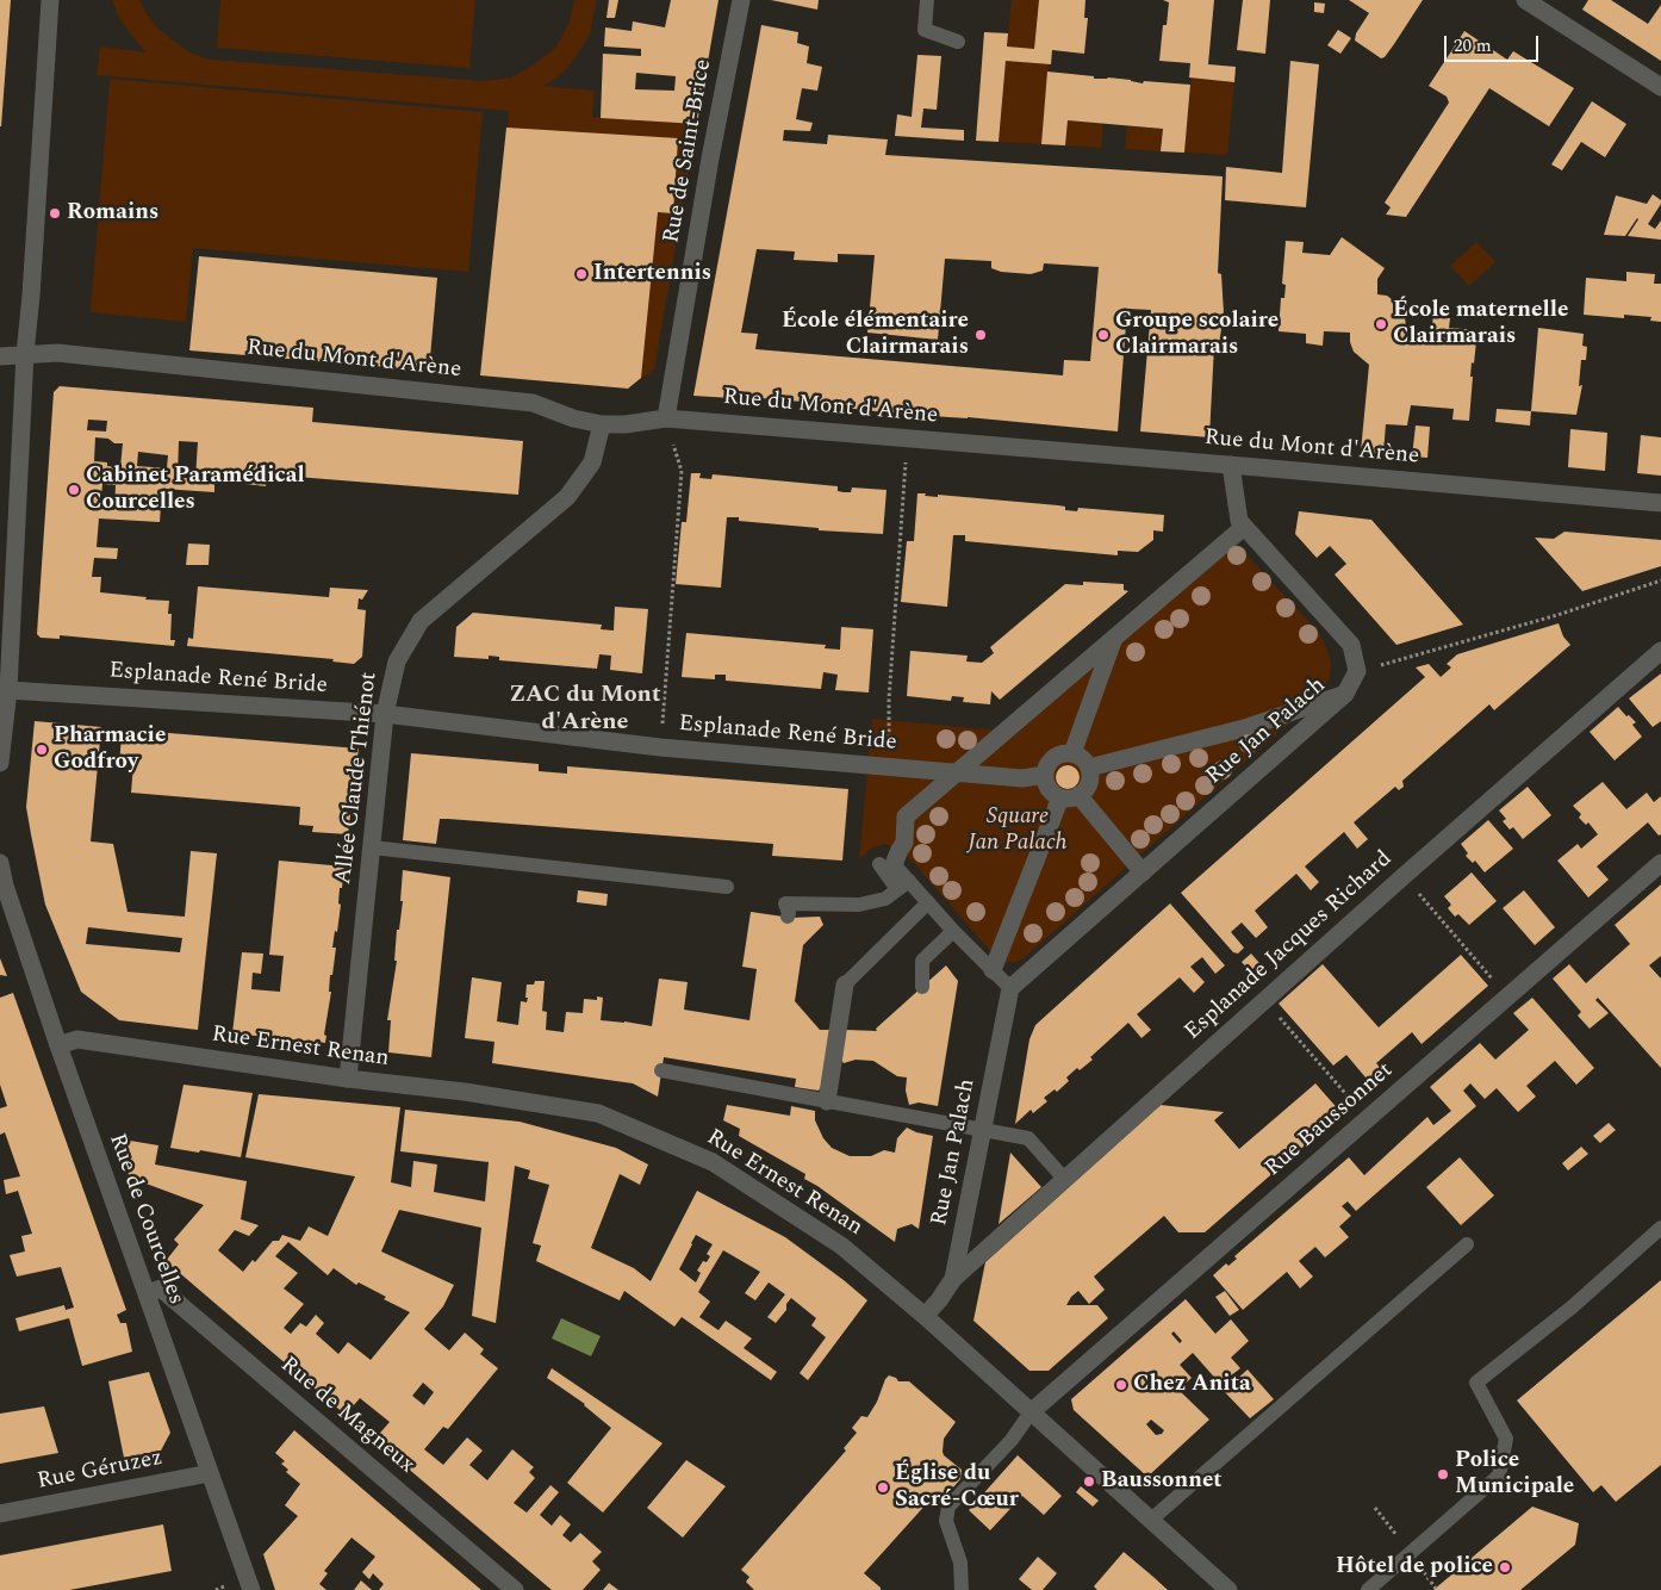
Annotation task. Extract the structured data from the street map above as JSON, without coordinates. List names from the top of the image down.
{
  "streets": {
    "street": [
      "Rue de Saint-Brice",
      "Rue du Mont d'Arène",
      "Esplanade René Bride",
      "Rue Jan Palach",
      "Allée Claude Thiénot",
      "Esplanade Jacques Richard",
      "Rue Ernest Renan",
      "Rue Baussonnet",
      "Rue de Courcelles",
      "Rue de Magneux",
      "Rue Géruzez"
    ]
  },
  "crossings": [
    ["Rue de Saint-Brice", "Rue du Mont d'Arène"],
    ["Rue du Mont d'Arène", "Rue Jan Palach"],
    ["Rue du Mont d'Arène", "Allée Claude Thiénot"],
    ["Esplanade René Bride", "Allée Claude Thiénot"],
    ["Rue Jan Palach", "Esplanade Jacques Richard"],
    ["Rue Jan Palach", "Rue Ernest Renan"],
    ["Allée Claude Thiénot", "Rue Ernest Renan"],
    ["Rue Ernest Renan", "Rue Baussonnet"],
    ["Rue Ernest Renan", "Rue de Courcelles"],
    ["Rue de Courcelles", "Rue de Magneux"],
    ["Rue de Courcelles", "Rue Géruzez"]
  ],
  "districts": ["ZAC du Mont d'Arène"],
  "parks": ["Square Jan Palach"],
  "places": [
    "Romains",
    "Intertennis",
    "École maternelle Clairmarais",
    "École élémentaire Clairmarais",
    "Groupe scolaire Clairmarais",
    "Cabinet Paramédical Courcelles",
    "Pharmacie Godfroy",
    "Chez Anita",
    "Police Municipale",
    "Baussonnet",
    "Église du Sacré-Cœur",
    "Hôtel de police"
  ],
  "scale_bar": "20 m"
}
